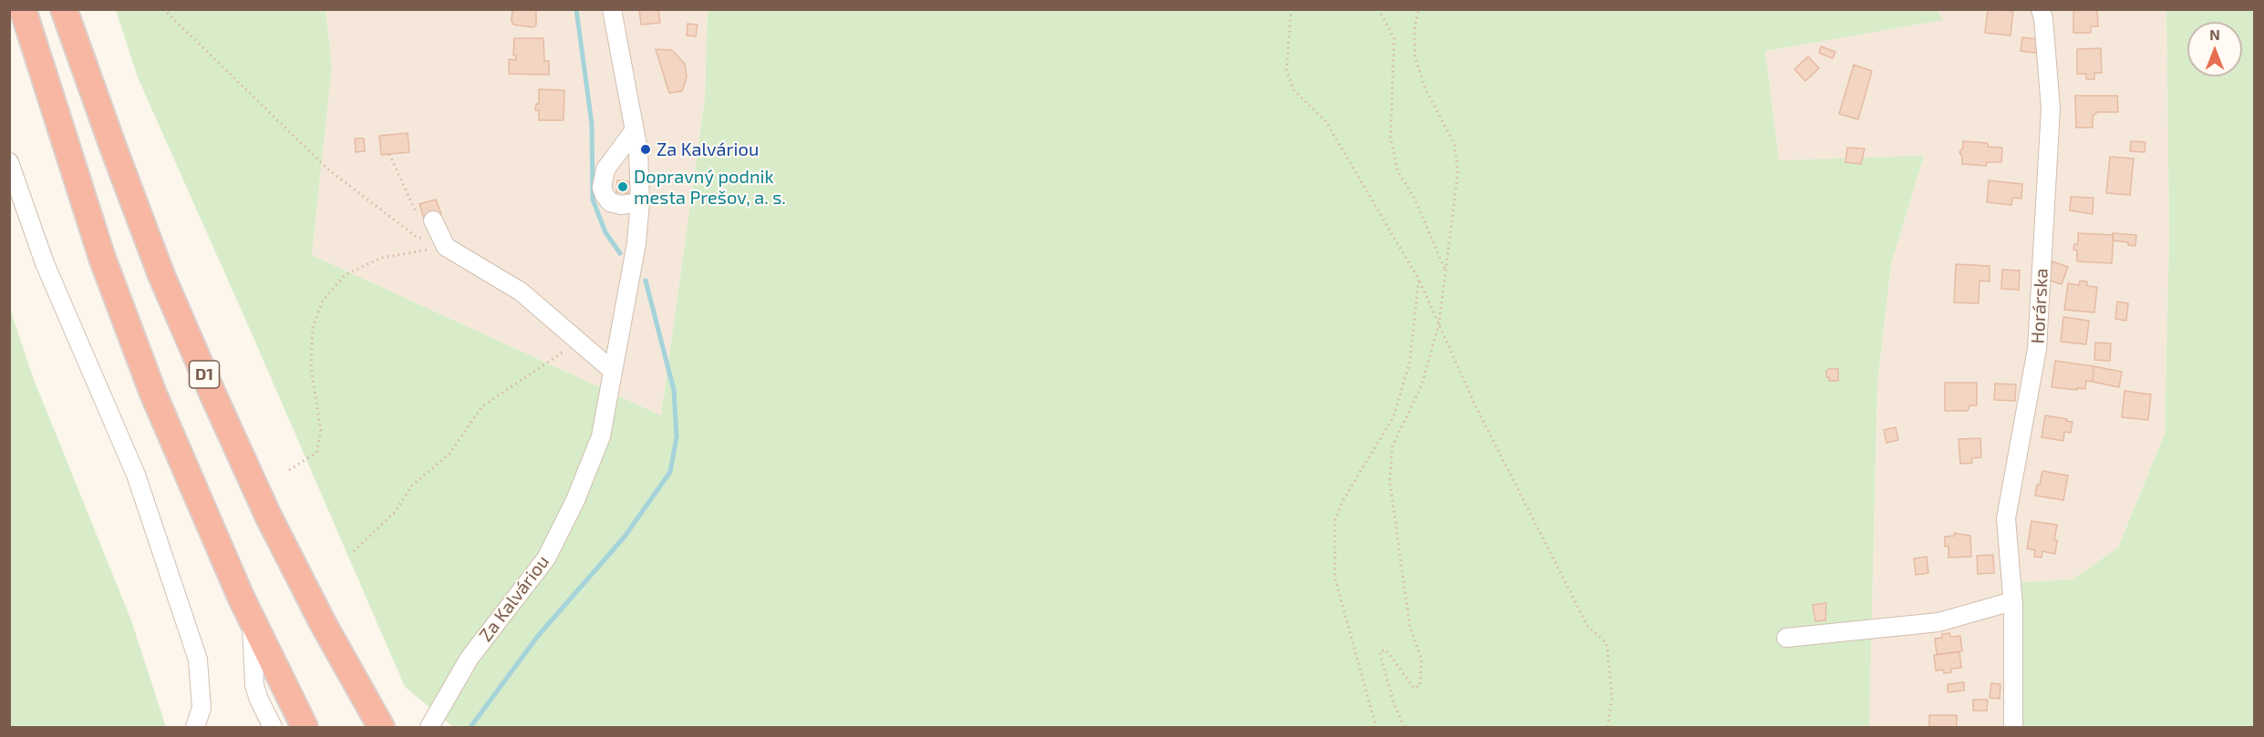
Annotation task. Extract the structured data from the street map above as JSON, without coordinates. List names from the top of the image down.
{
  "streets": {
    "highway": ["D1"],
    "street": ["Horárska", "Za Kalváriou"]
  },
  "places": ["Za Kalváriou", "Dopravný podnik mesta Prešov, a. s."],
  "north": "top"
}
